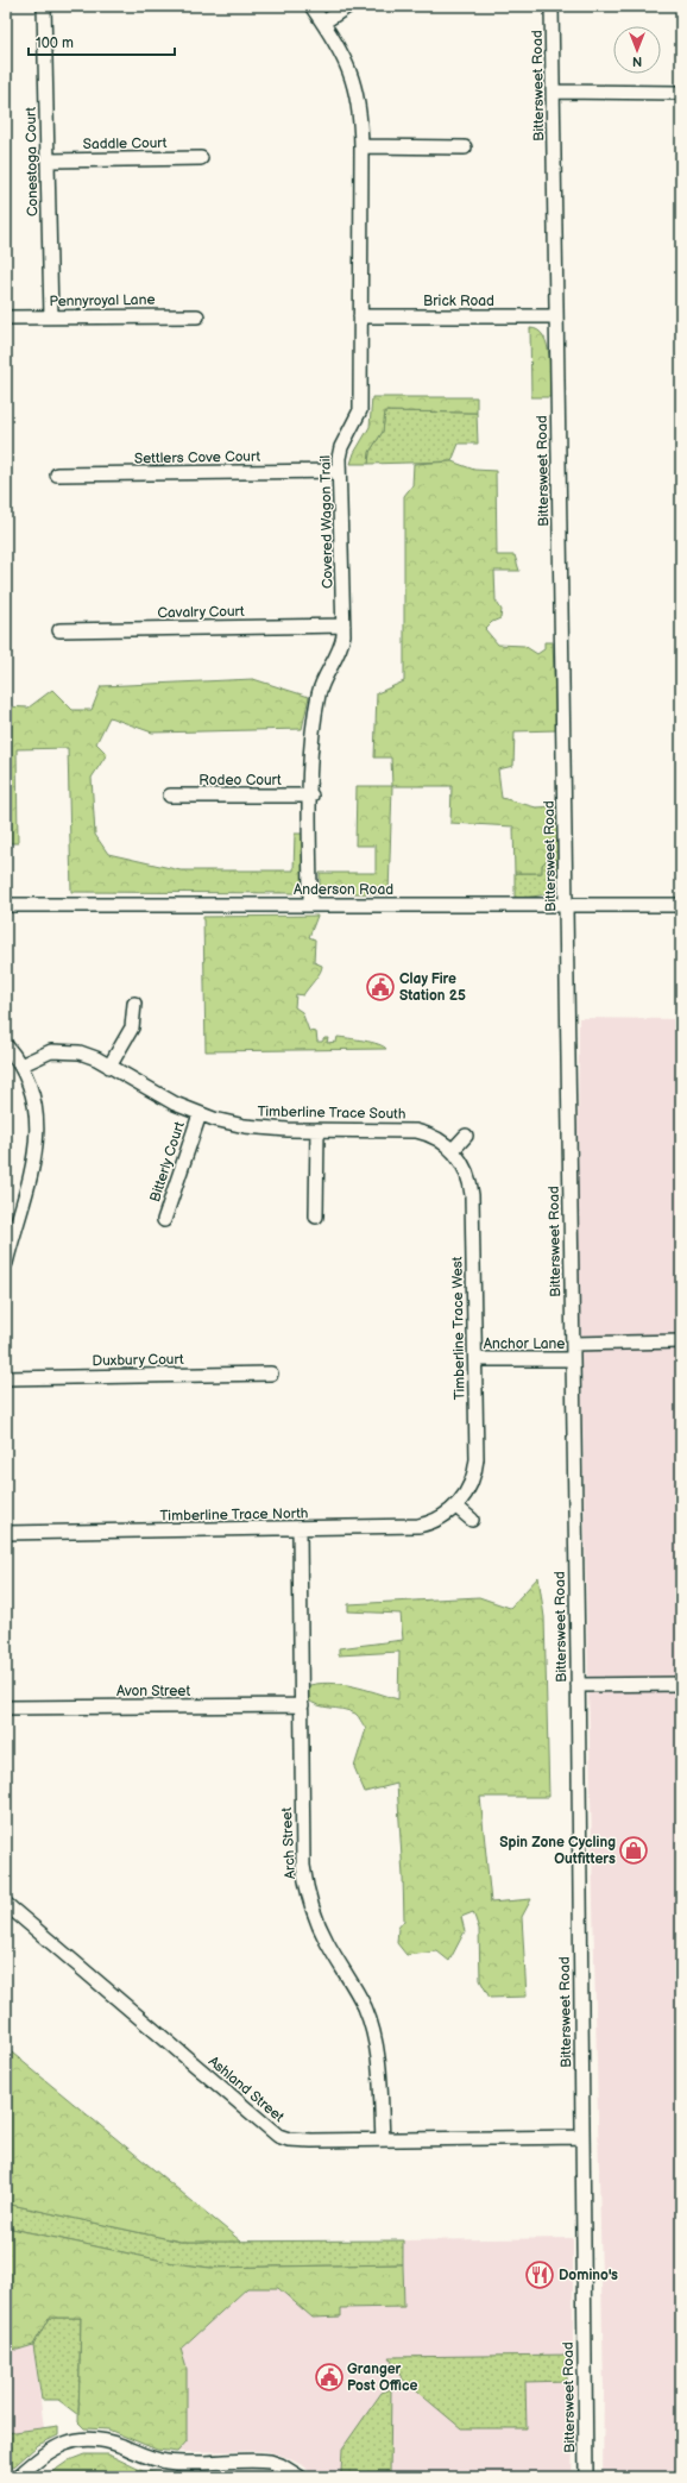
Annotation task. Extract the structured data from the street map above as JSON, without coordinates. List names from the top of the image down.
{
  "streets": {
    "street": [
      "Bittersweet Road",
      "Saddle Court",
      "Conestoga Court",
      "Pennyroyal Lane",
      "Brick Road",
      "Settlers Cove Court",
      "Covered Wagon Trail",
      "Cavalry Court",
      "Rodeo Court",
      "Anderson Road",
      "Timberline Trace South",
      "Bitterly Court",
      "Timberline Trace West",
      "Anchor Lane",
      "Duxbury Court",
      "Timberline Trace North",
      "Avon Street",
      "Arch Street",
      "Ashland Street"
    ]
  },
  "crossings": [
    ["Bittersweet Road", "Brick Road"],
    ["Bittersweet Road", "Anderson Road"],
    ["Bittersweet Road", "Anchor Lane"],
    ["Bittersweet Road", "Ashland Street"],
    ["Saddle Court", "Conestoga Court"],
    ["Conestoga Court", "Pennyroyal Lane"],
    ["Brick Road", "Covered Wagon Trail"],
    ["Settlers Cove Court", "Covered Wagon Trail"],
    ["Covered Wagon Trail", "Cavalry Court"],
    ["Covered Wagon Trail", "Rodeo Court"],
    ["Covered Wagon Trail", "Anderson Road"],
    ["Timberline Trace South", "Bitterly Court"],
    ["Timberline Trace South", "Timberline Trace West"],
    ["Timberline Trace West", "Anchor Lane"],
    ["Timberline Trace West", "Timberline Trace North"],
    ["Timberline Trace North", "Arch Street"],
    ["Avon Street", "Arch Street"],
    ["Arch Street", "Ashland Street"]
  ],
  "places": {
    "public building": ["Clay Fire Station 25", "Granger Post Office"],
    "shop": ["Spin Zone Cycling Outfitters"],
    "restaurant": ["Domino's"]
  },
  "scale_bar": "100 m",
  "north": "bottom"
}
